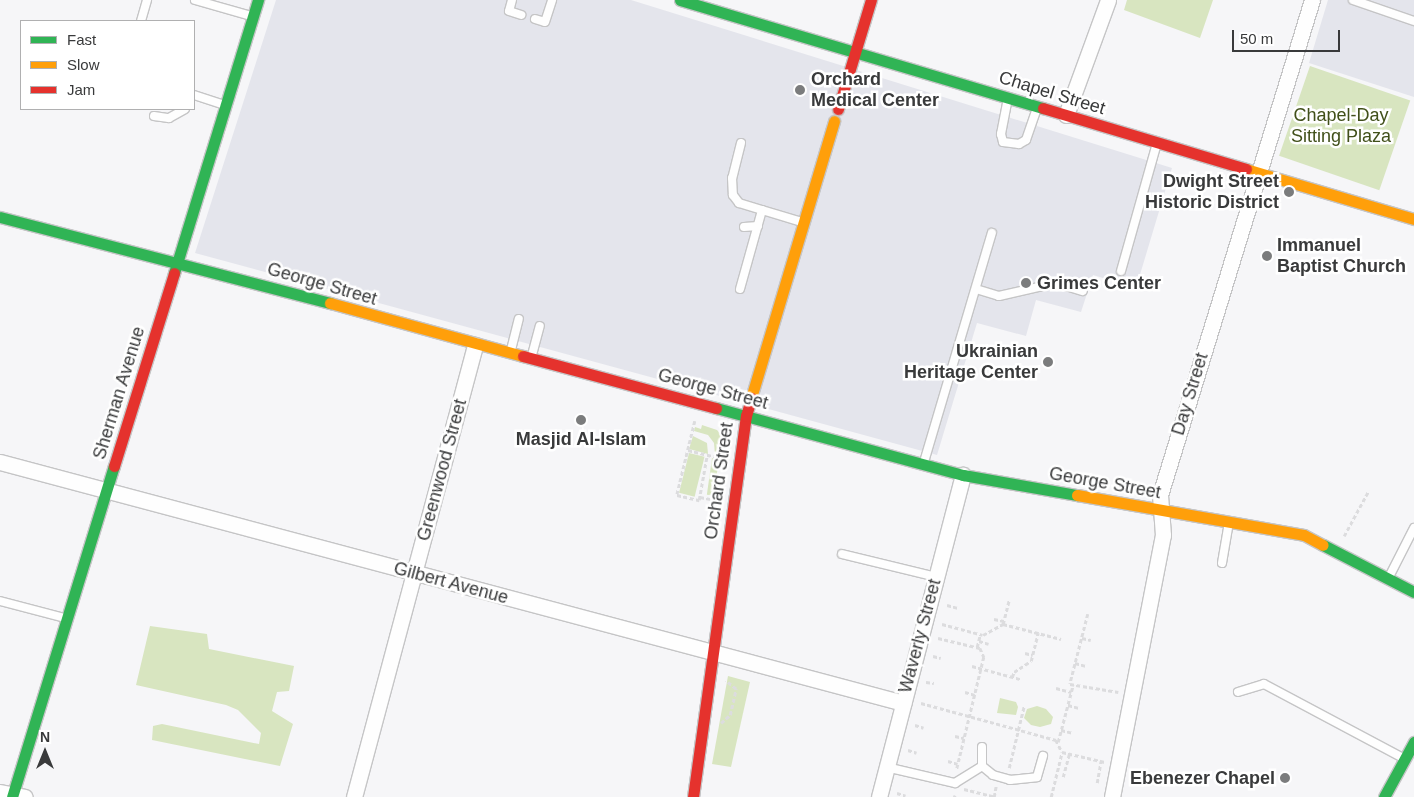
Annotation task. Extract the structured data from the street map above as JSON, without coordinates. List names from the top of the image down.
{
  "streets": {
    "main road": [
      "Chapel Street",
      "George Street",
      "Sherman Avenue",
      "Orchard Street"
    ],
    "street": [
      "Day Street",
      "Greenwood Street",
      "Gilbert Avenue",
      "Waverly Street"
    ]
  },
  "crossings": [
    ["Chapel Street", "Day Street"],
    ["George Street", "Sherman Avenue"],
    ["George Street", "Day Street"],
    ["George Street", "Greenwood Street"],
    ["George Street", "Orchard Street"],
    ["George Street", "Waverly Street"],
    ["Sherman Avenue", "Gilbert Avenue"],
    ["Greenwood Street", "Gilbert Avenue"],
    ["Orchard Street", "Gilbert Avenue"],
    ["Gilbert Avenue", "Waverly Street"]
  ],
  "parks": ["Chapel-Day Sitting Plaza"],
  "places": [
    "Orchard Medical Center",
    "Dwight Street Historic District",
    "Immanuel Baptist Church",
    "Grimes Center",
    "Ukrainian Heritage Center",
    "Masjid Al-Islam",
    "Ebenezer Chapel"
  ],
  "legend": ["Fast", "Slow", "Jam"],
  "scale_bar": "50 m",
  "north": "top"
}
